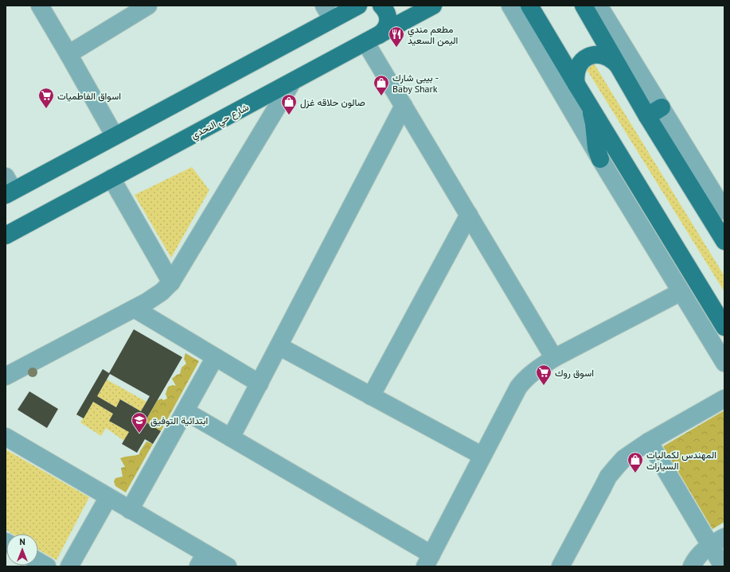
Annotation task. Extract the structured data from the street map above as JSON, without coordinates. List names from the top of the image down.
{
  "streets": {
    "main road": ["شارع حي التحدي"]
  },
  "places": {
    "restaurant": ["مطعم مندي اليمن السعيد"],
    "shop": ["بيبي شارك - Baby Shark", "صالون حلاقه غزل", "المهندس لكماليات السيارات"],
    "supermarket": ["اسواق الفاطميات", "اسوق روك"],
    "school or university": ["ابتدائية التوفيق"]
  },
  "north": "top"
}
